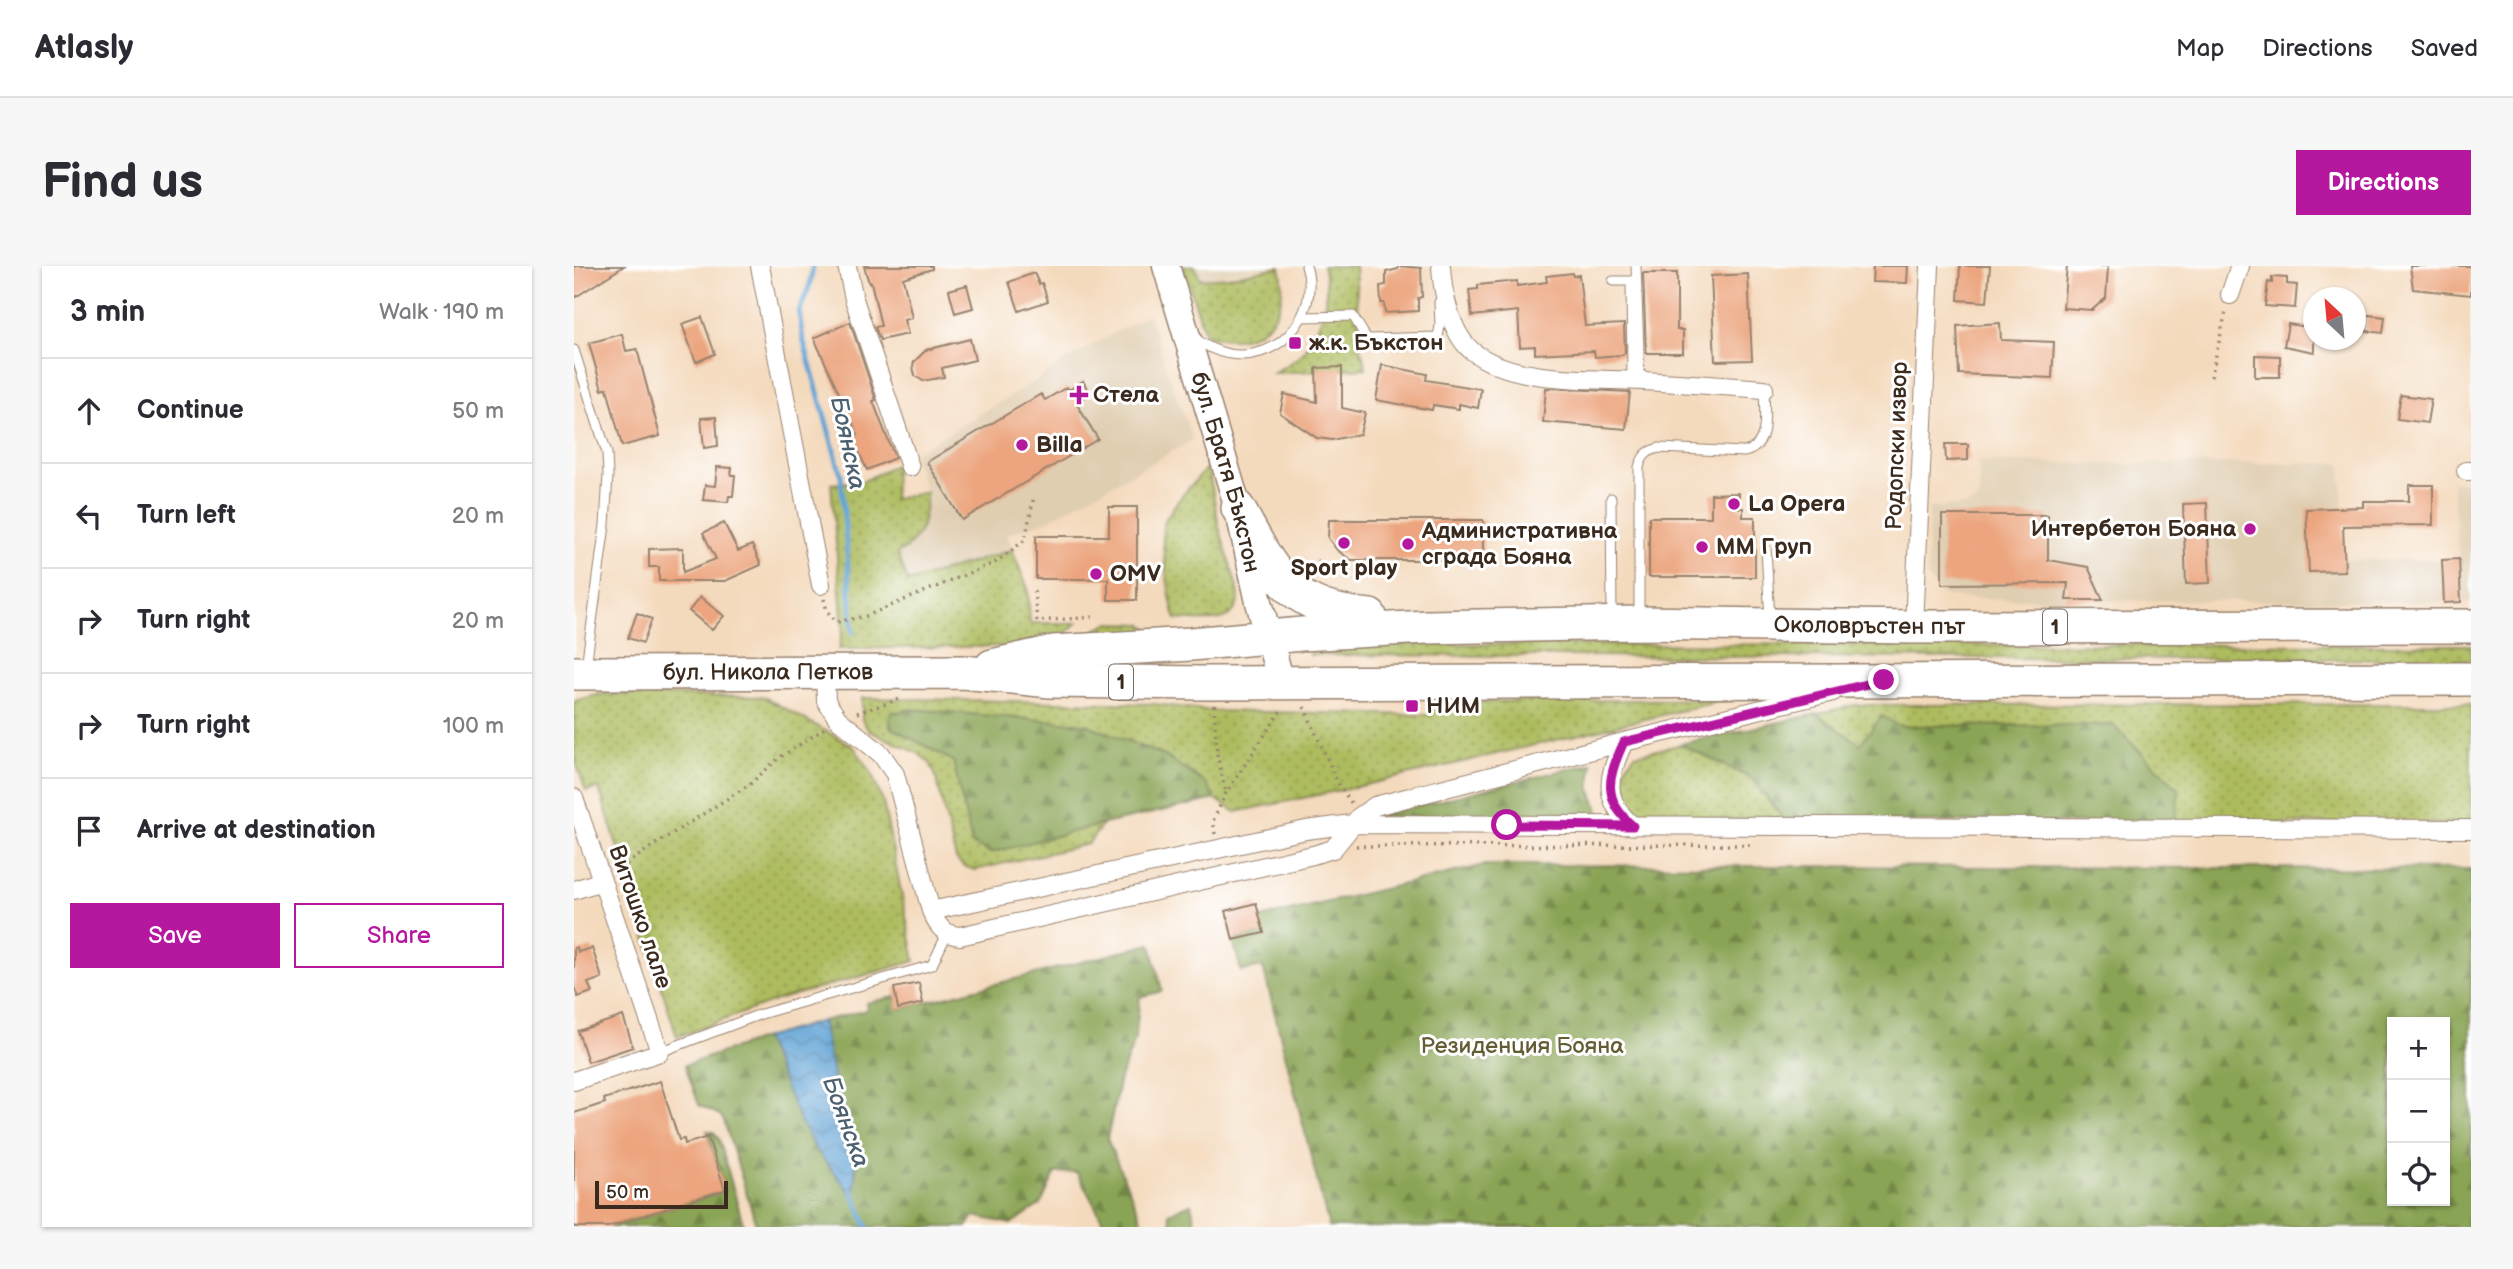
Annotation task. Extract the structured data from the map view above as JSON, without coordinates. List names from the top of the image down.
{
  "streets": {
    "highway": ["Околовръстен път", "1", "бул. Никола Петков"],
    "street": ["Родопски извор", "бул. Братя Бъкстон", "Витошко лале"]
  },
  "crossings": [
    ["Родопски извор", "Околовръстен път"],
    ["бул. Братя Бъкстон", "Околовръстен път"],
    ["бул. Братя Бъкстон", "1"],
    ["бул. Братя Бъкстон", "бул. Никола Петков"],
    ["Околовръстен път", "бул. Никола Петков"],
    ["1", "бул. Никола Петков"]
  ],
  "water": ["Боянска"],
  "parks": ["Резиденция Бояна"],
  "places": {
    "transit": ["ж.к. Бъкстон", "НИМ"],
    "health": ["Стела"],
    "other": [
      "Billa",
      "La Opera",
      "Интербетон Бояна",
      "Sport play",
      "Административна сграда Бояна",
      "ММ Груп",
      "OMV"
    ]
  },
  "scale_bar": "50 m",
  "north": "top left",
  "page": {
    "header": "Atlasly",
    "nav": ["Map", "Directions", "Saved"],
    "buttons": [
      "Directions",
      ["Save", "Share"]
    ],
    "title": "Find us",
    "heading": ["3 min", "Walk · 190 m"],
    "list": [
      ["Continue", "50 m"],
      ["Turn left", "20 m"],
      ["Turn right", "20 m"],
      ["Turn right", "100 m"],
      "Arrive at destination"
    ],
    "map_buttons": ["+", "−"],
    "scale": "50 m"
  }
}
